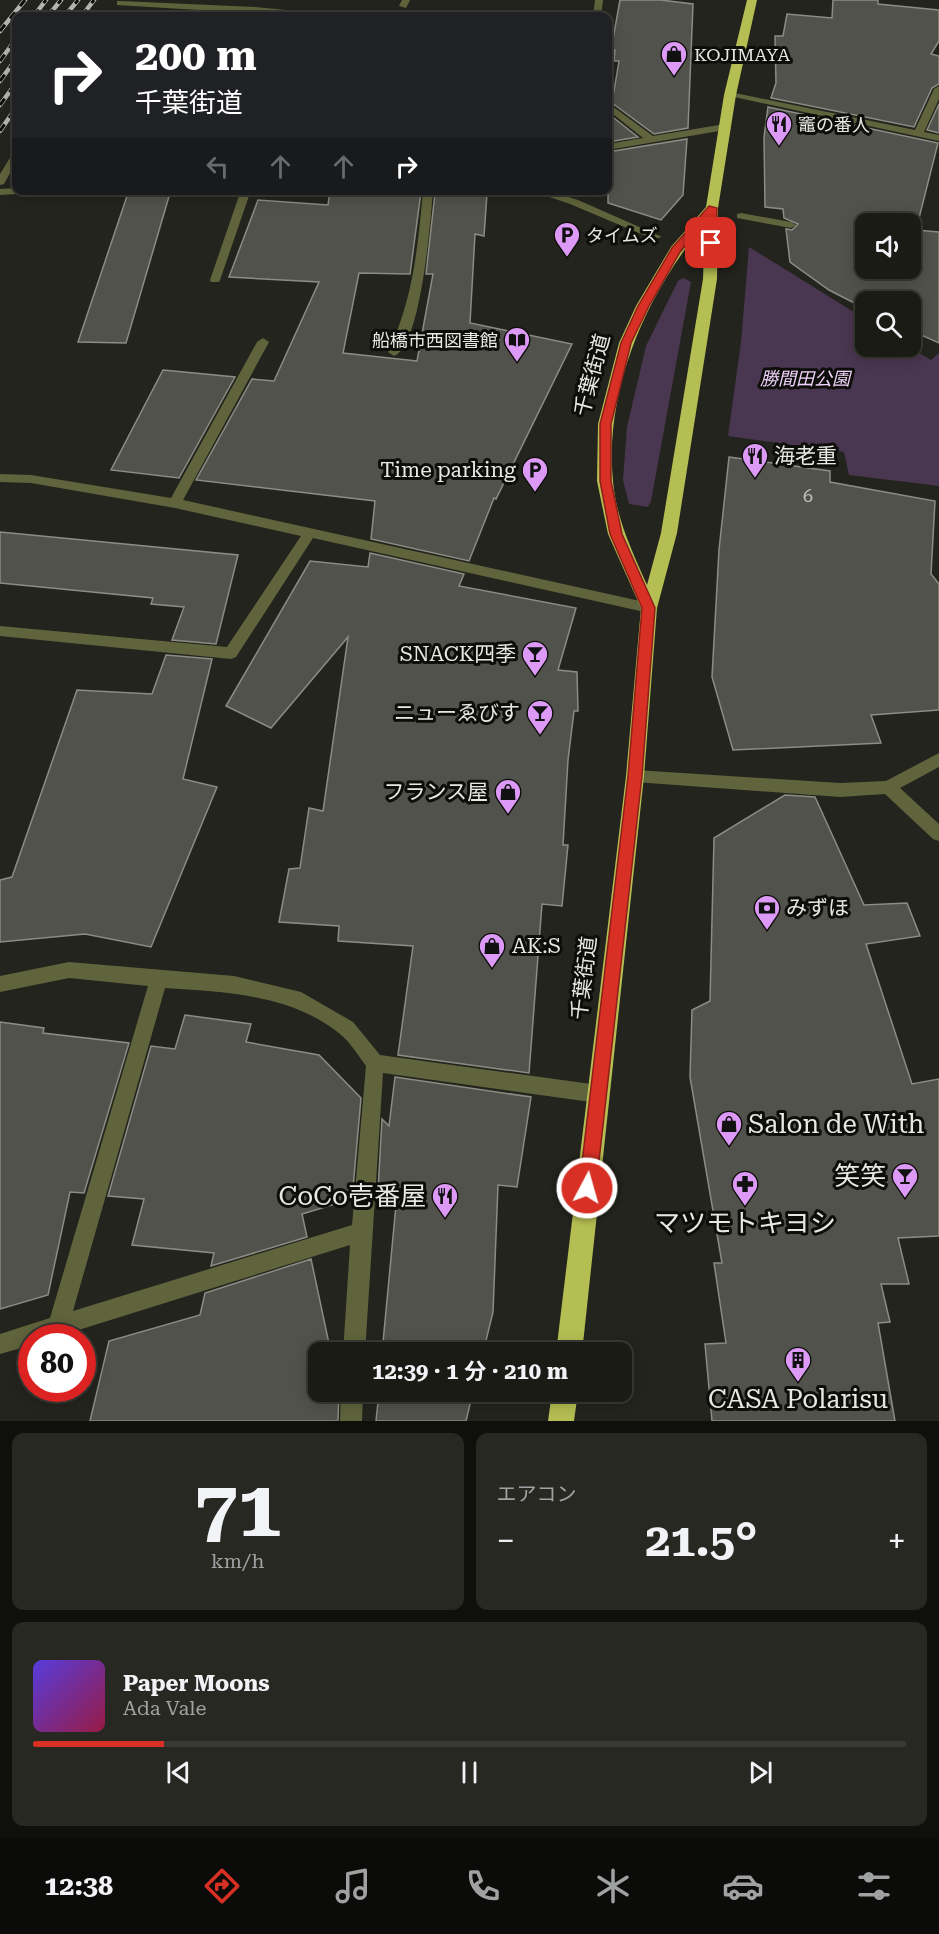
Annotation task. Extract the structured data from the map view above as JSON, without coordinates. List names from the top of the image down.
{
  "streets": {
    "highway": ["千葉街道"]
  },
  "parks": ["勝間田公園"],
  "places": {
    "shop": [
      "KOJIMAYA",
      "フランス屋",
      "AK:S",
      "Salon de With"
    ],
    "restaurant": ["竈の番人", "海老重", "CoCo壱番屋"],
    "parking": ["タイムズ", "Time parking"],
    "library": ["船橋市西図書館"],
    "bar": ["SNACK四季", "ニューゑびす", "笑笑"],
    "bank": ["みずほ"],
    "pharmacy": ["マツモトキヨシ"],
    "building": ["CASA Polarisu"]
  },
  "house_numbers": ["6"],
  "page": {
    "turn": ["200 m", "千葉街道"],
    "limit": "80",
    "trip": "12:39 · 1 分 · 210 m",
    "tile": [
      ["71", "km/h"],
      "エアコン"
    ],
    "heat": ["−", "21.5°", "+"],
    "song": ["Paper Moons", "Ada Vale"],
    "tabs": "12:38"
  }
}
